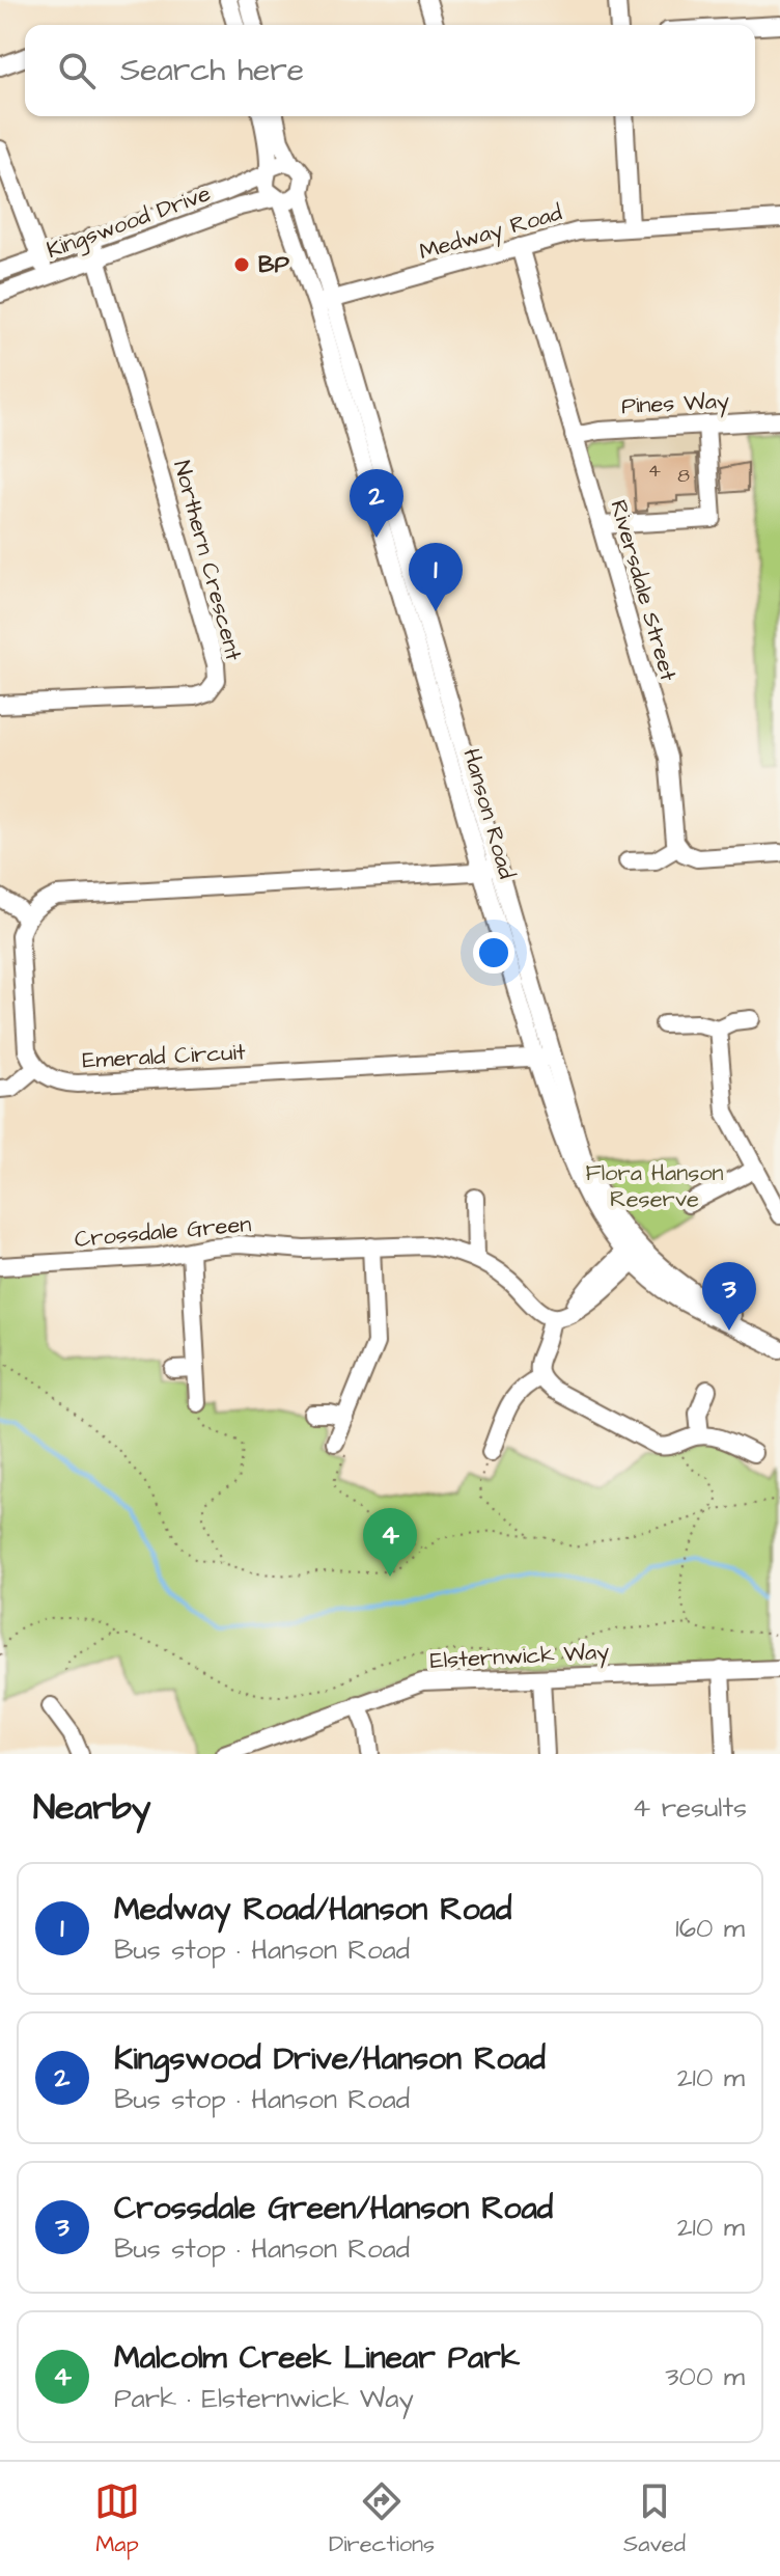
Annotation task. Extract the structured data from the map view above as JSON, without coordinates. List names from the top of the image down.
{
  "streets": {
    "street": [
      "Kingswood Drive",
      "Medway Road",
      "Pines Way",
      "Northern Crescent",
      "Riversdale Street",
      "Hanson Road",
      "Emerald Circuit",
      "Crossdale Green",
      "Elsternwick Way"
    ]
  },
  "crossings": [
    ["Kingswood Drive", "Northern Crescent"],
    ["Kingswood Drive", "Hanson Road"],
    ["Medway Road", "Riversdale Street"],
    ["Medway Road", "Hanson Road"],
    ["Pines Way", "Riversdale Street"],
    ["Hanson Road", "Emerald Circuit"]
  ],
  "parks": ["Flora Hanson Reserve"],
  "places": ["BP"],
  "house_numbers": ["4", "8"],
  "page": {
    "search": "Search here",
    "pins": [
      "2",
      "1",
      "3",
      "4"
    ],
    "heading": ["Nearby", "4 results"],
    "list": [
      {
        "mark": "1",
        "name": "Medway Road/Hanson Road",
        "note": "Bus stop · Hanson Road",
        "value": "160 m"
      },
      {
        "mark": "2",
        "name": "Kingswood Drive/Hanson Road",
        "note": "Bus stop · Hanson Road",
        "value": "210 m"
      },
      {
        "mark": "3",
        "name": "Crossdale Green/Hanson Road",
        "note": "Bus stop · Hanson Road",
        "value": "210 m"
      },
      {
        "mark": "4",
        "name": "Malcolm Creek Linear Park",
        "note": "Park · Elsternwick Way",
        "value": "300 m"
      }
    ],
    "nav": ["Map", "Directions", "Saved"]
  }
}
